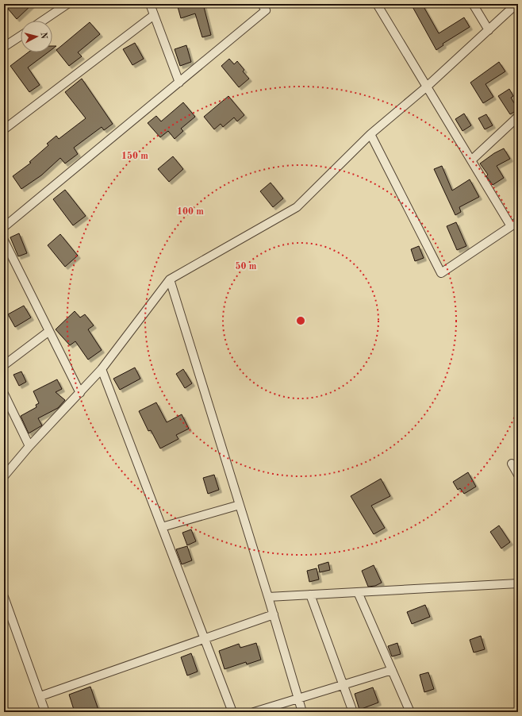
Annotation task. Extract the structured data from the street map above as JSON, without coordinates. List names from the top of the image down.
{
  "north": "right",
  "rings": ["150 m", "100 m", "50 m"]
}
